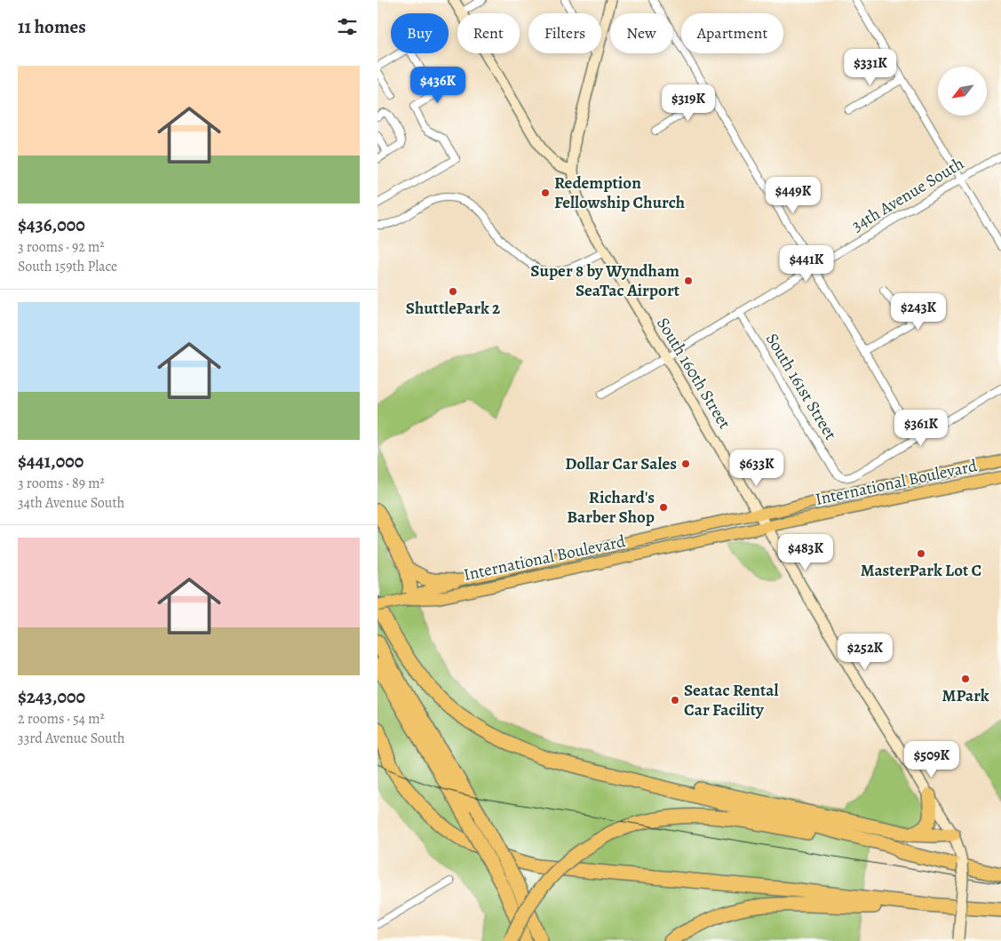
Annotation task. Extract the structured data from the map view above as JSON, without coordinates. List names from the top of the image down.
{
  "streets": {
    "main road": ["South 160th Street", "International Boulevard"],
    "street": ["34th Avenue South", "South 161st Street"]
  },
  "crossings": [
    ["34th Avenue South", "South 160th Street"],
    ["34th Avenue South", "South 161st Street"],
    ["South 160th Street", "International Boulevard"]
  ],
  "places": [
    "Redemption Fellowship Church",
    "Super 8 by Wyndham SeaTac Airport",
    "ShuttlePark 2",
    "Dollar Car Sales",
    "Richard's Barber Shop",
    "MasterPark Lot C",
    "MPark",
    "Seatac Rental Car Facility"
  ],
  "north": "bottom left",
  "page": {
    "heading": "11 homes",
    "chip": [
      "Buy",
      "Rent",
      "Filters",
      "New",
      "Apartment"
    ],
    "price": [
      "$331K",
      "$436K",
      "$319K",
      "$449K",
      "$441K",
      "$243K",
      "$361K",
      "$633K",
      "$483K",
      "$252K",
      "$509K"
    ],
    "list": [
      {
        "name": "$436,000",
        "note": "3 rooms · 92 m² · South 159th Place"
      },
      {
        "name": "$441,000",
        "note": "3 rooms · 89 m² · 34th Avenue South"
      },
      {
        "name": "$243,000",
        "note": "2 rooms · 54 m² · 33rd Avenue South"
      }
    ]
  }
}
